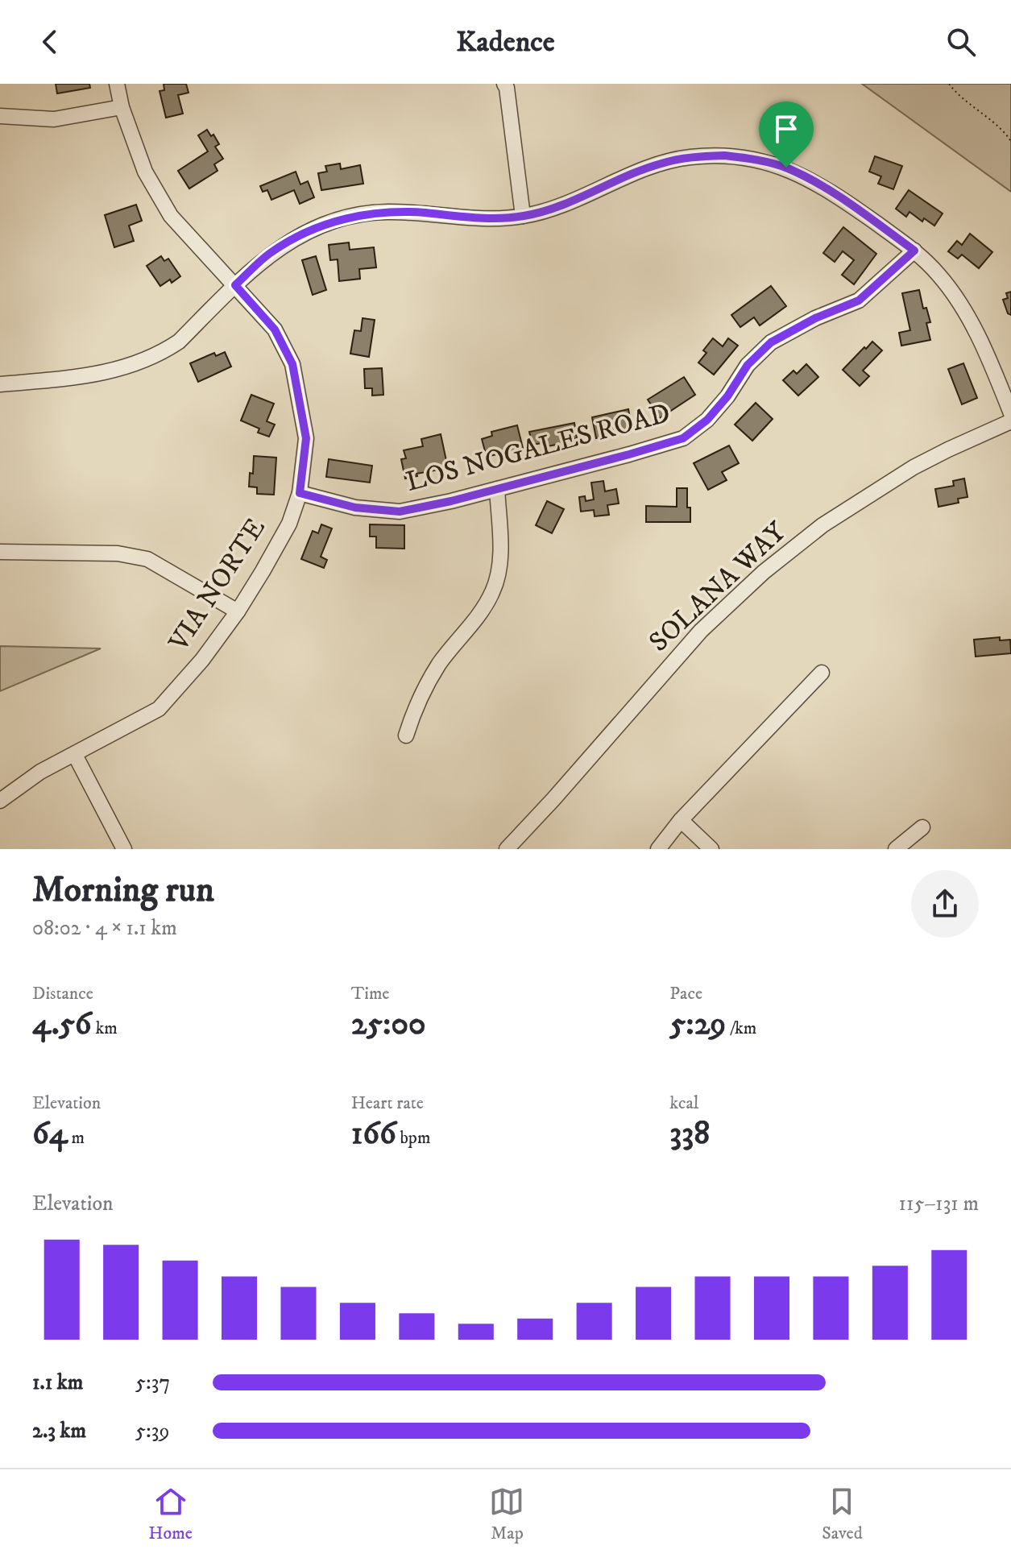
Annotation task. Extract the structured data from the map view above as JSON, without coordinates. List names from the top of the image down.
{
  "streets": {
    "street": ["LOS NOGALES ROAD", "VIA NORTE", "SOLANA WAY"]
  },
  "crossings": [
    ["LOS NOGALES ROAD", "VIA NORTE"]
  ],
  "page": {
    "header": "Kadence",
    "heading": ["Morning run", "08:02 · 4 × 1.1 km"],
    "stats": [
      ["Distance", "4.56 km"],
      ["Time", "25:00"],
      ["Pace", "5:29 /km"],
      ["Elevation", "64 m"],
      ["Heart rate", "166 bpm"],
      ["kcal", "338"]
    ],
    "chart": ["Elevation", "115–131 m"],
    "list": [
      {
        "name": "1.1 km",
        "note": "5:37"
      },
      {
        "name": "2.3 km",
        "note": "5:39"
      }
    ],
    "tabs": ["Home", "Map", "Saved"]
  }
}
